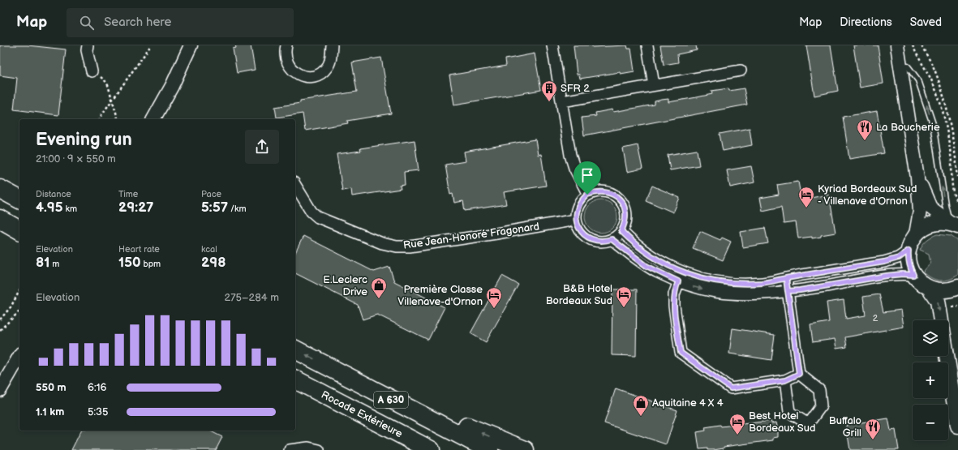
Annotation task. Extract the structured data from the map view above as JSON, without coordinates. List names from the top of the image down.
{
  "streets": {
    "highway": ["A 630", "Rocade Extérieure"],
    "street": ["Rue Jean-Honoré Fragonard"]
  },
  "places": {
    "building": ["SFR 2"],
    "restaurant": ["La Boucherie", "Buffalo Grill"],
    "hotel": [
      "Kyriad Bordeaux Sud - Villenave d'Ornon",
      "B&B Hotel Bordeaux Sud",
      "Première Classe Villenave-d'Ornon",
      "Best Hotel Bordeaux Sud"
    ],
    "shop": ["E.Leclerc Drive", "Aquitaine 4 X 4"]
  },
  "house_numbers": ["2"],
  "page": {
    "header": "Map",
    "search": "Search here",
    "nav": ["Map", "Directions", "Saved"],
    "heading": ["Evening run", "21:00 · 9 × 550 m"],
    "stats": [
      ["Distance", "4.95 km"],
      ["Time", "29:27"],
      ["Pace", "5:57 /km"],
      ["Elevation", "81 m"],
      ["Heart rate", "150 bpm"],
      ["kcal", "298"]
    ],
    "chart": ["Elevation", "275–284 m"],
    "map_buttons": ["+", "−"],
    "list": [
      {
        "name": "550 m",
        "note": "6:16"
      },
      {
        "name": "1.1 km",
        "note": "5:35"
      }
    ]
  }
}
